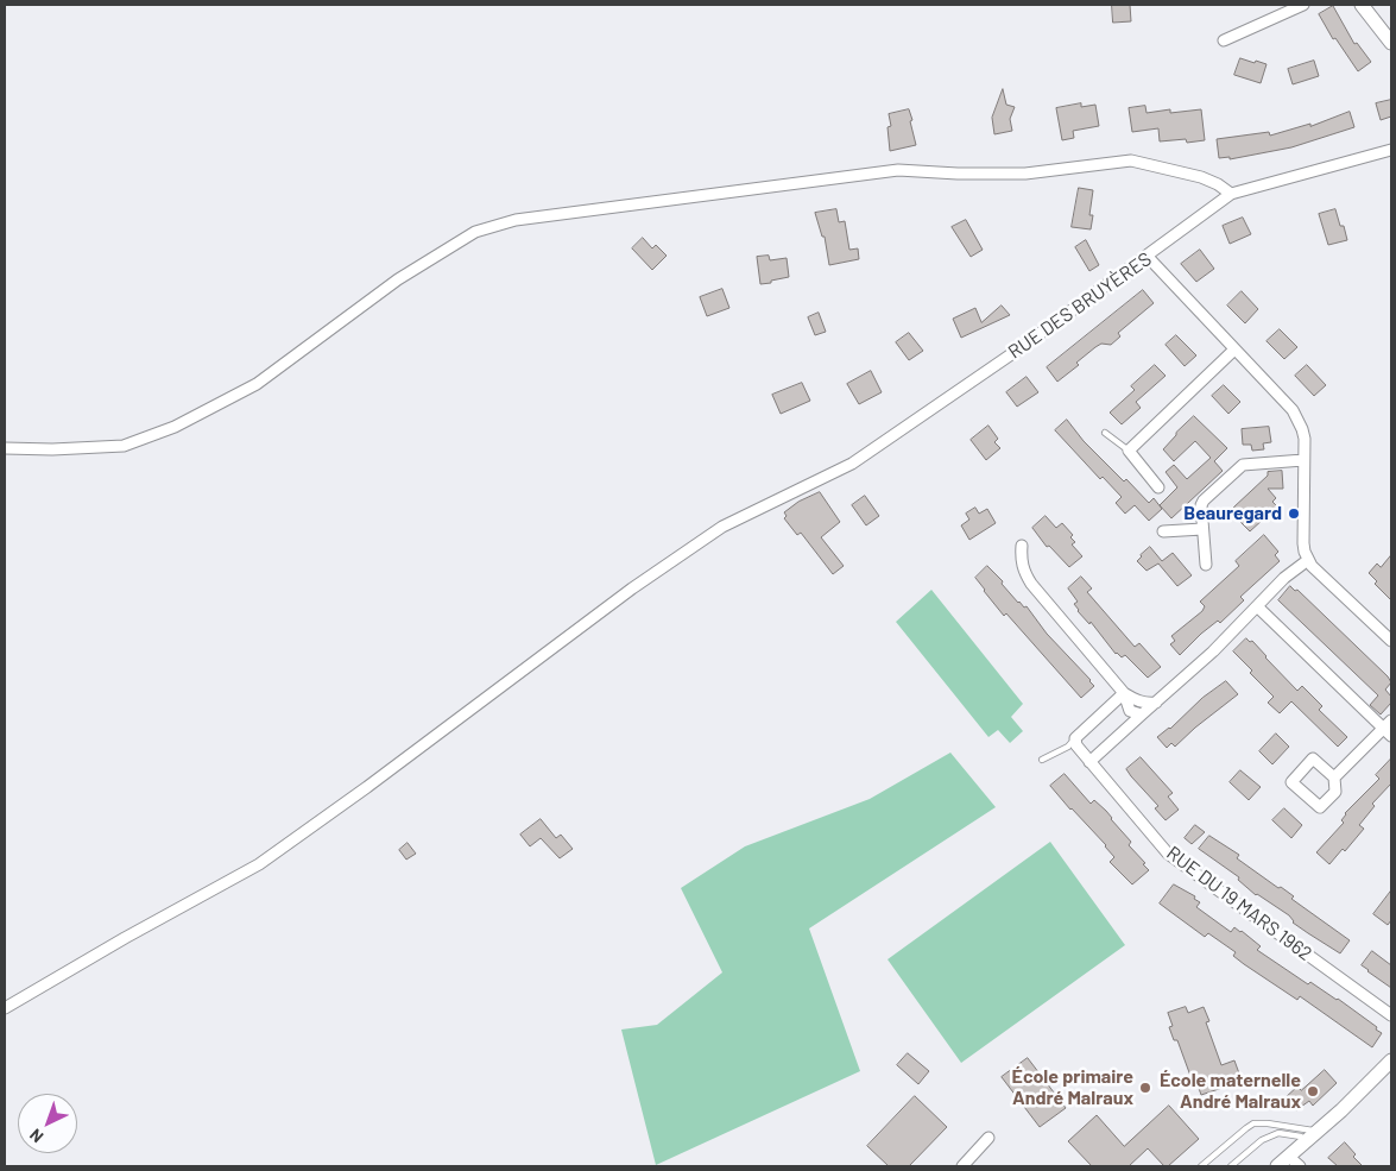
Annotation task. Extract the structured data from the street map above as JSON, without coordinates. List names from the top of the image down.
{
  "streets": {
    "street": ["RUE DES BRUYÈRES", "RUE DU 19 MARS 1962"]
  },
  "places": ["Beauregard", "École primaire André Malraux", "École maternelle André Malraux"],
  "north": "bottom left"
}
